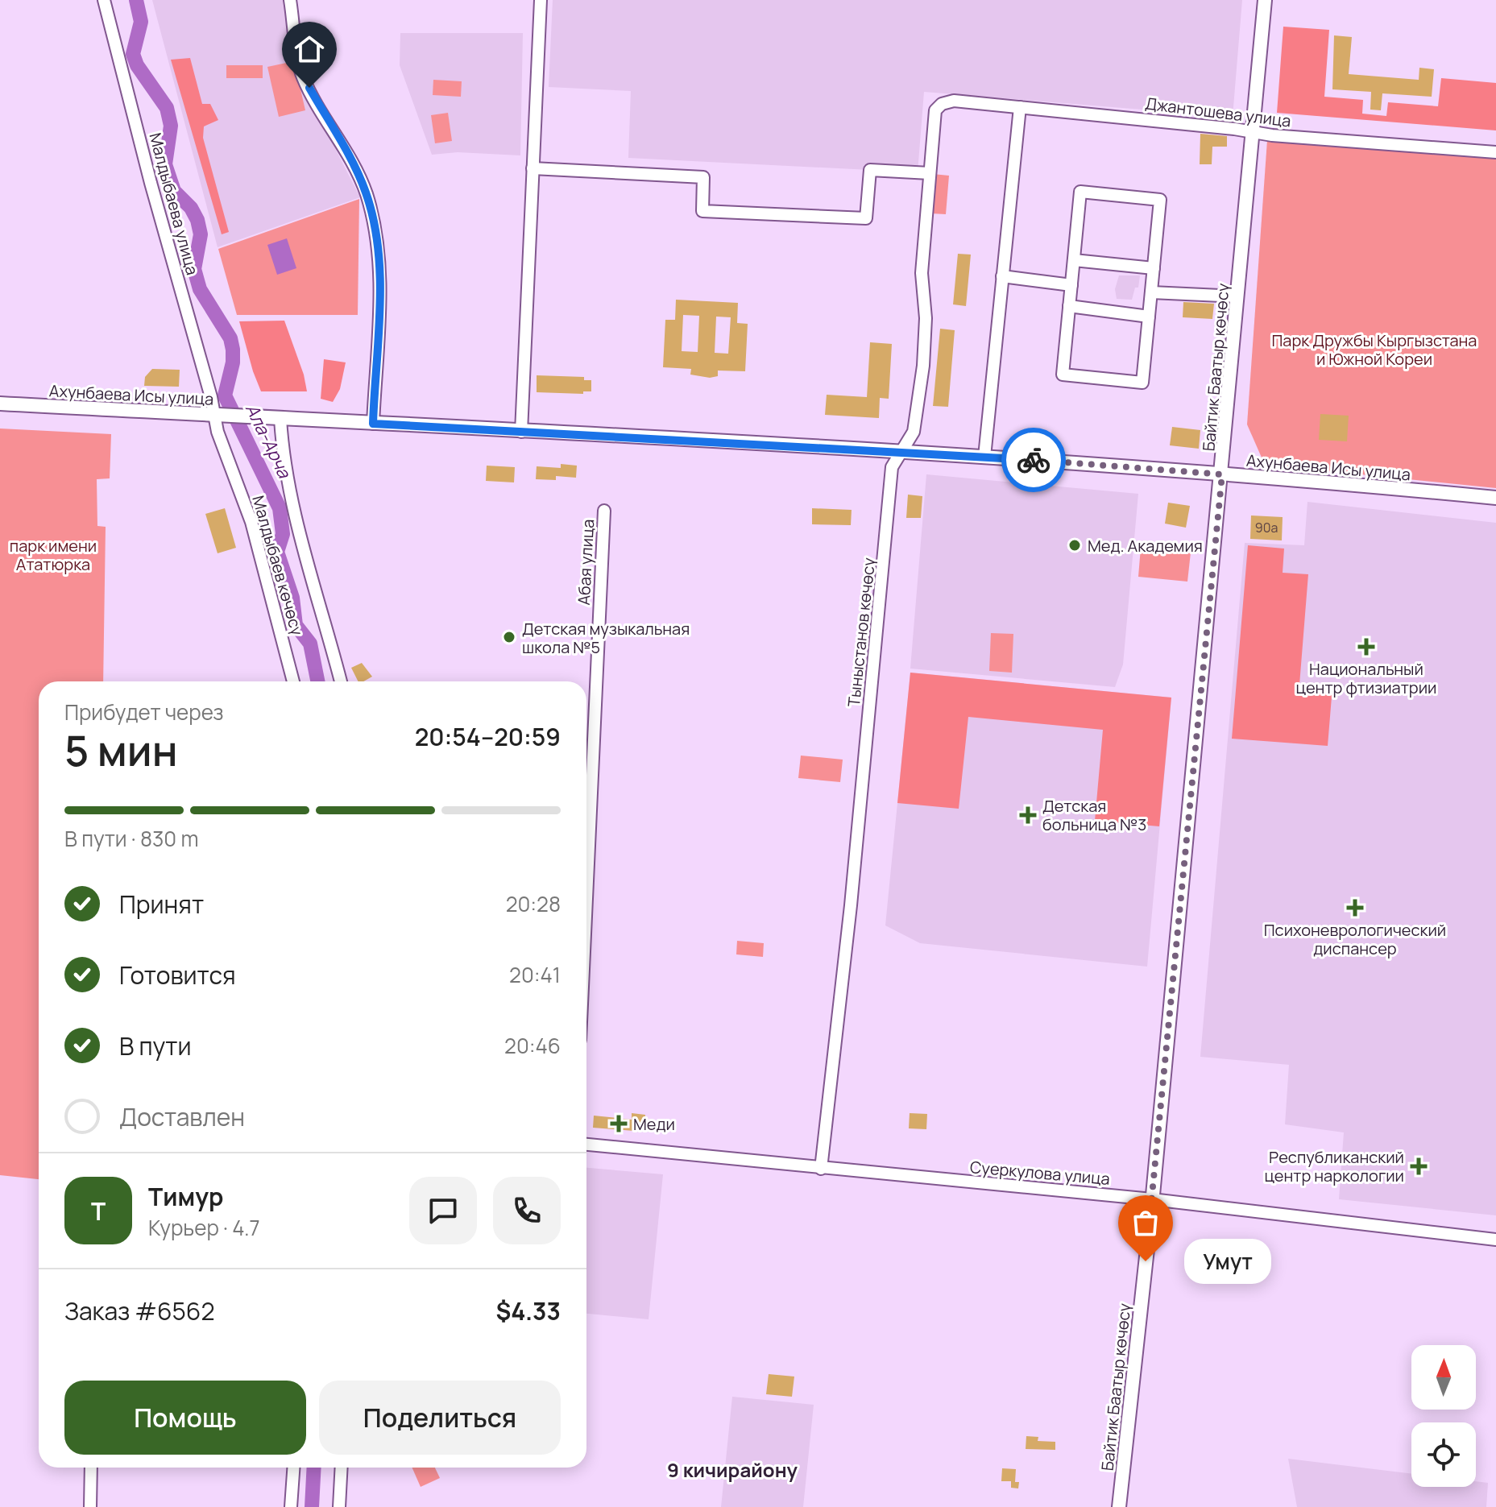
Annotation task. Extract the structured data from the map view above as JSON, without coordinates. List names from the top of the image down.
{
  "streets": {
    "main road": ["Байтик Баатыр көчөсү", "Ахунбаева Исы улица"],
    "street": [
      "Джантошева улица",
      "Малдыбаева улица",
      "Абая улица",
      "Малдыбаев көчөсү",
      "Тыныстанов көчөсү",
      "Суеркулова улица"
    ]
  },
  "crossings": [
    ["Джантошева улица", "Байтик Баатыр көчөсү"],
    ["Джантошева улица", "Тыныстанов көчөсү"],
    ["Малдыбаева улица", "Ахунбаева Исы улица"],
    ["Малдыбаева улица", "Малдыбаев көчөсү"],
    ["Байтик Баатыр көчөсү", "Ахунбаева Исы улица"],
    ["Байтик Баатыр көчөсү", "Суеркулова улица"],
    ["Ахунбаева Исы улица", "Малдыбаев көчөсү"],
    ["Ахунбаева Исы улица", "Тыныстанов көчөсү"],
    ["Тыныстанов көчөсү", "Суеркулова улица"]
  ],
  "districts": ["9 кичирайону"],
  "water": ["Ала-Арча"],
  "parks": ["Парк Дружбы Кыргызстана и Южной Кореи", "парк имени Ататюрка"],
  "places": {
    "other": ["Мед. Академия", "Детская музыкальная школа №5", "Умут"],
    "health": [
      "Национальный центр фтизиатрии",
      "Детская больница №3",
      "Психоневрологический диспансер",
      "Меди",
      "Республиканский центр наркологии"
    ]
  },
  "house_numbers": ["90а"],
  "north": "top",
  "page": {
    "heading": ["5 мин", "Прибудет через", "20:54–20:59"],
    "panel": [
      "Тимур",
      "Курьер · 4.7",
      "Заказ #6562",
      "$4.33"
    ],
    "bar": "В пути · 830 m",
    "list": [
      ["Принят", "20:28"],
      ["Готовится", "20:41"],
      ["В пути", "20:46"],
      "Доставлен"
    ],
    "round": "Т",
    "bubble": "Умут",
    "buttons": ["Помощь", "Поделиться"]
  }
}
